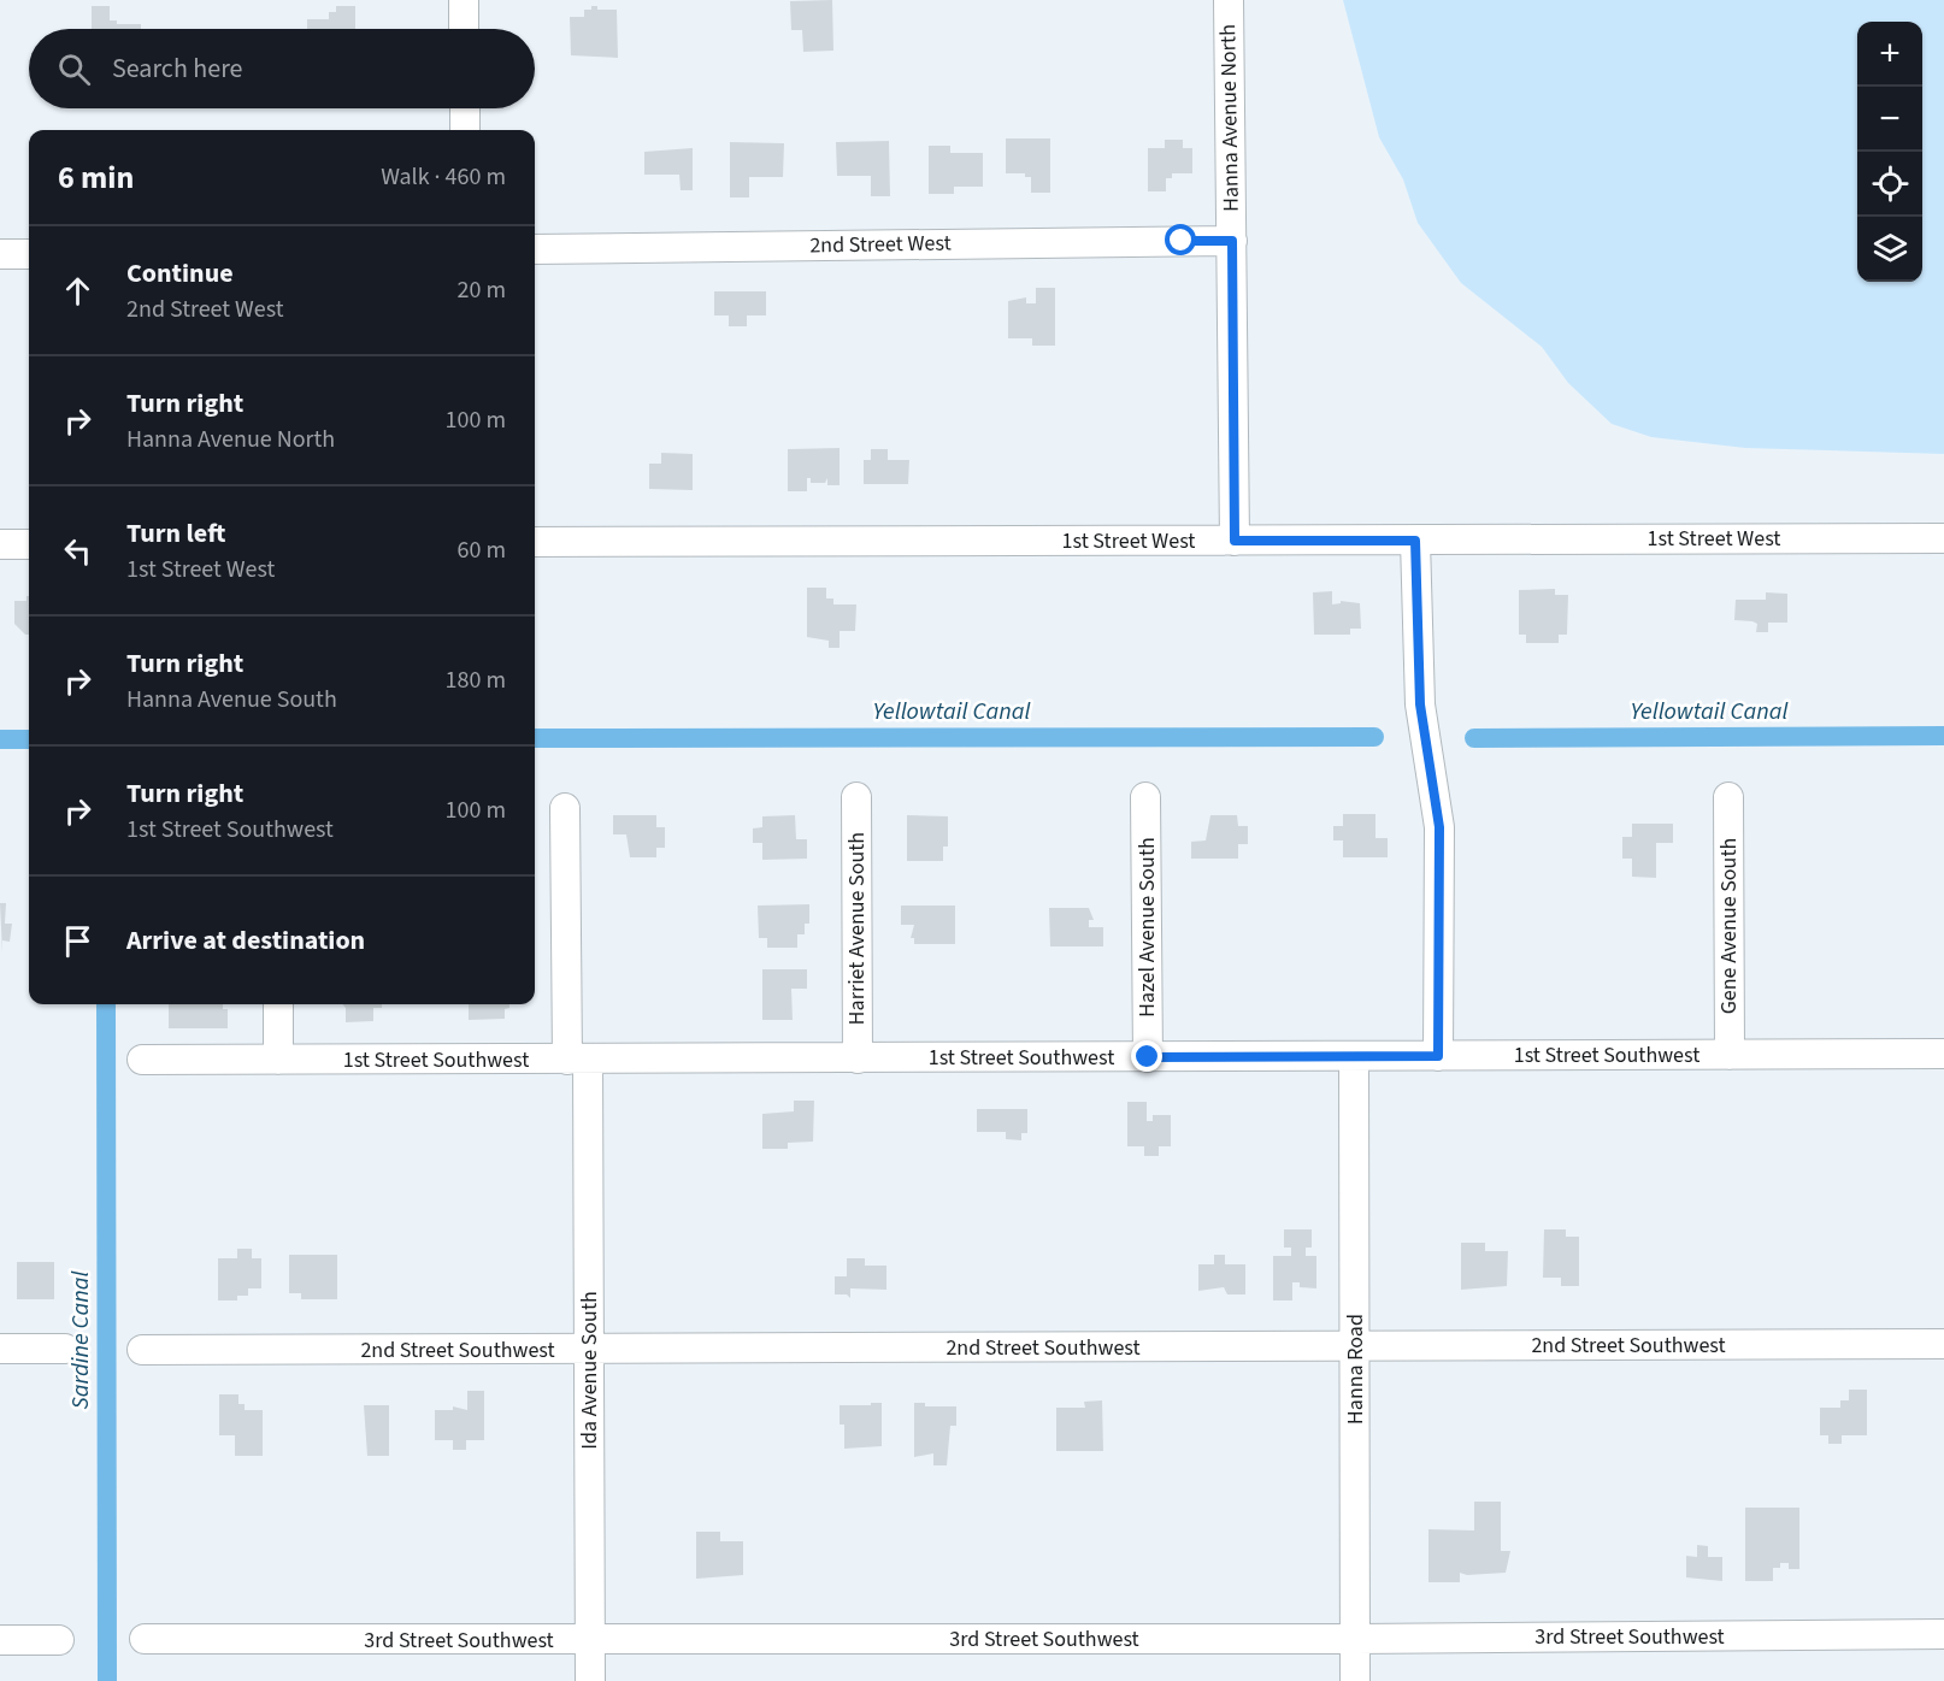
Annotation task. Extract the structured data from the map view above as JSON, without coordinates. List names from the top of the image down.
{
  "streets": {
    "street": [
      "Hanna Avenue North",
      "2nd Street West",
      "1st Street West",
      "Gene Avenue South",
      "Hazel Avenue South",
      "Harriet Avenue South",
      "1st Street Southwest",
      "2nd Street Southwest",
      "Hanna Road",
      "Ida Avenue South",
      "3rd Street Southwest"
    ]
  },
  "crossings": [
    ["Hanna Avenue North", "2nd Street West"],
    ["Hanna Avenue North", "1st Street West"],
    ["Gene Avenue South", "1st Street Southwest"],
    ["Hazel Avenue South", "1st Street Southwest"],
    ["Harriet Avenue South", "1st Street Southwest"],
    ["1st Street Southwest", "Hanna Road"],
    ["1st Street Southwest", "Ida Avenue South"],
    ["2nd Street Southwest", "Hanna Road"],
    ["2nd Street Southwest", "Ida Avenue South"],
    ["Hanna Road", "3rd Street Southwest"],
    ["Ida Avenue South", "3rd Street Southwest"]
  ],
  "water": ["Yellowtail Canal", "Sardine Canal"],
  "page": {
    "map_buttons": ["+", "−"],
    "search": "Search here",
    "heading": ["6 min", "Walk · 460 m"],
    "list": [
      ["Continue", "2nd Street West", "20 m"],
      ["Turn right", "Hanna Avenue North", "100 m"],
      ["Turn left", "1st Street West", "60 m"],
      ["Turn right", "Hanna Avenue South", "180 m"],
      ["Turn right", "1st Street Southwest", "100 m"],
      "Arrive at destination"
    ]
  }
}
